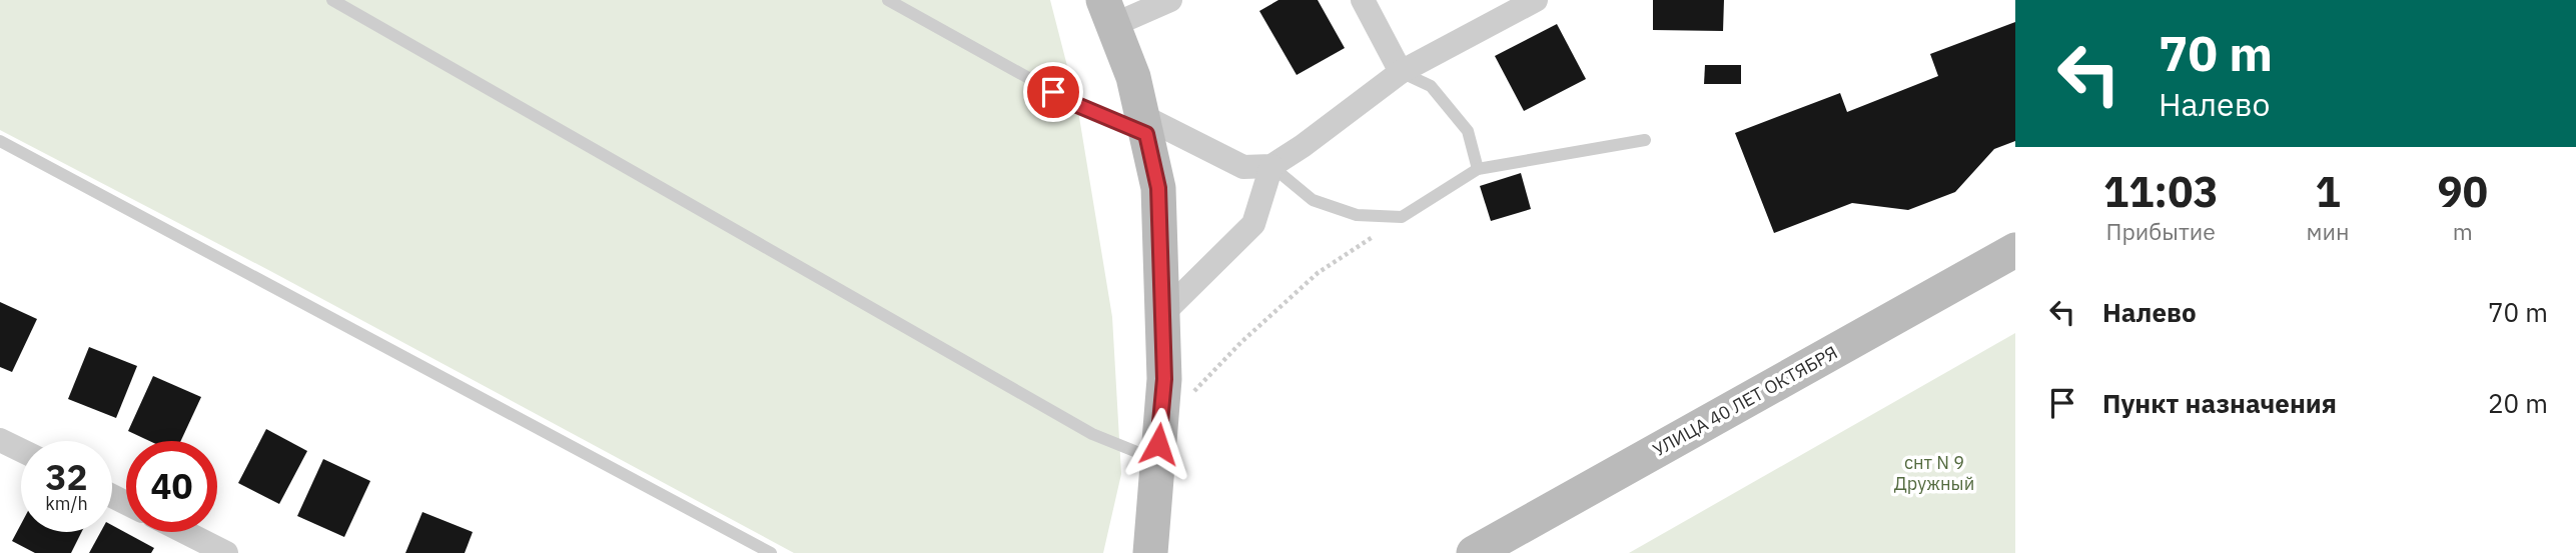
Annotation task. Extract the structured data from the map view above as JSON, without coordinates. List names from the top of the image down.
{
  "streets": {
    "main road": ["УЛИЦА 40 ЛЕТ ОКТЯБРЯ"]
  },
  "parks": ["снт N 9 Дружный"],
  "page": {
    "turn": ["70 m", "Налево"],
    "eta": [
      "11:03",
      "Прибытие",
      "1",
      "мин",
      "90",
      "m"
    ],
    "list": [
      {
        "name": "Налево",
        "value": "70 m"
      },
      {
        "name": "Пункт назначения",
        "value": "20 m"
      }
    ],
    "speed": "32 km/h",
    "limit": "40"
  }
}
